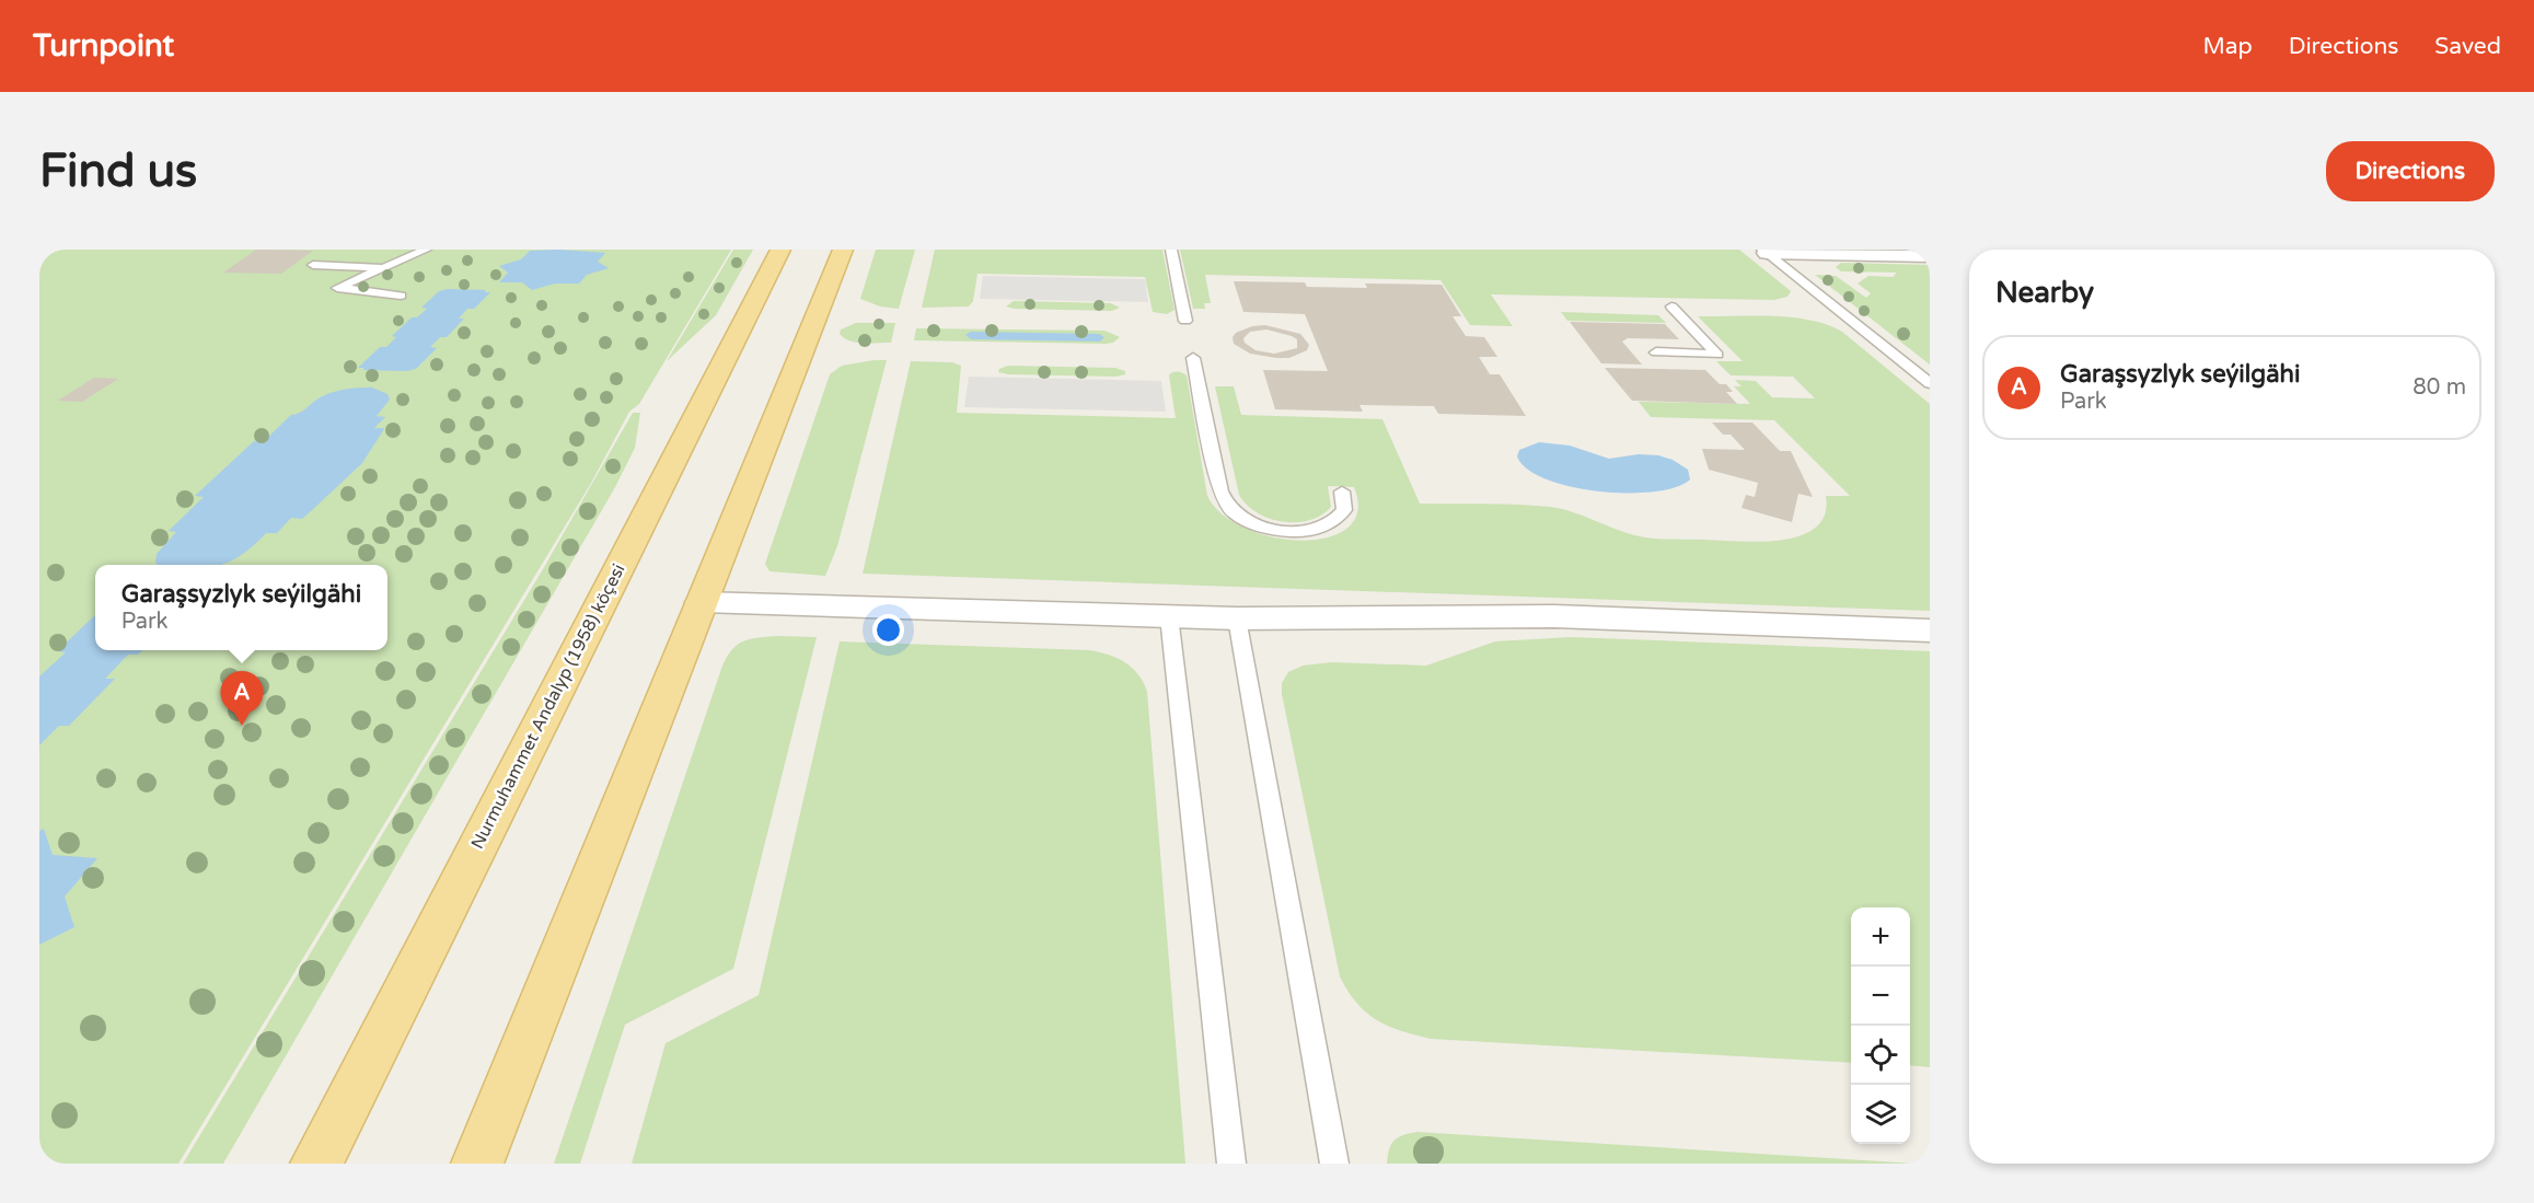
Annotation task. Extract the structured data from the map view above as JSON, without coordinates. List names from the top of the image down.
{
  "streets": {
    "main road": ["Nurmuhammet Andalyp (1958) köçesi"]
  },
  "page": {
    "header": "Turnpoint",
    "nav": ["Map", "Directions", "Saved"],
    "buttons": "Directions",
    "title": "Find us",
    "heading": "Nearby",
    "list": [
      {
        "mark": "A",
        "name": "Garaşsyzlyk seýilgähi",
        "note": "Park",
        "value": "80 m"
      }
    ],
    "popup": ["Garaşsyzlyk seýilgähi", "Park"],
    "pins": "A",
    "map_buttons": ["+", "−"]
  }
}
